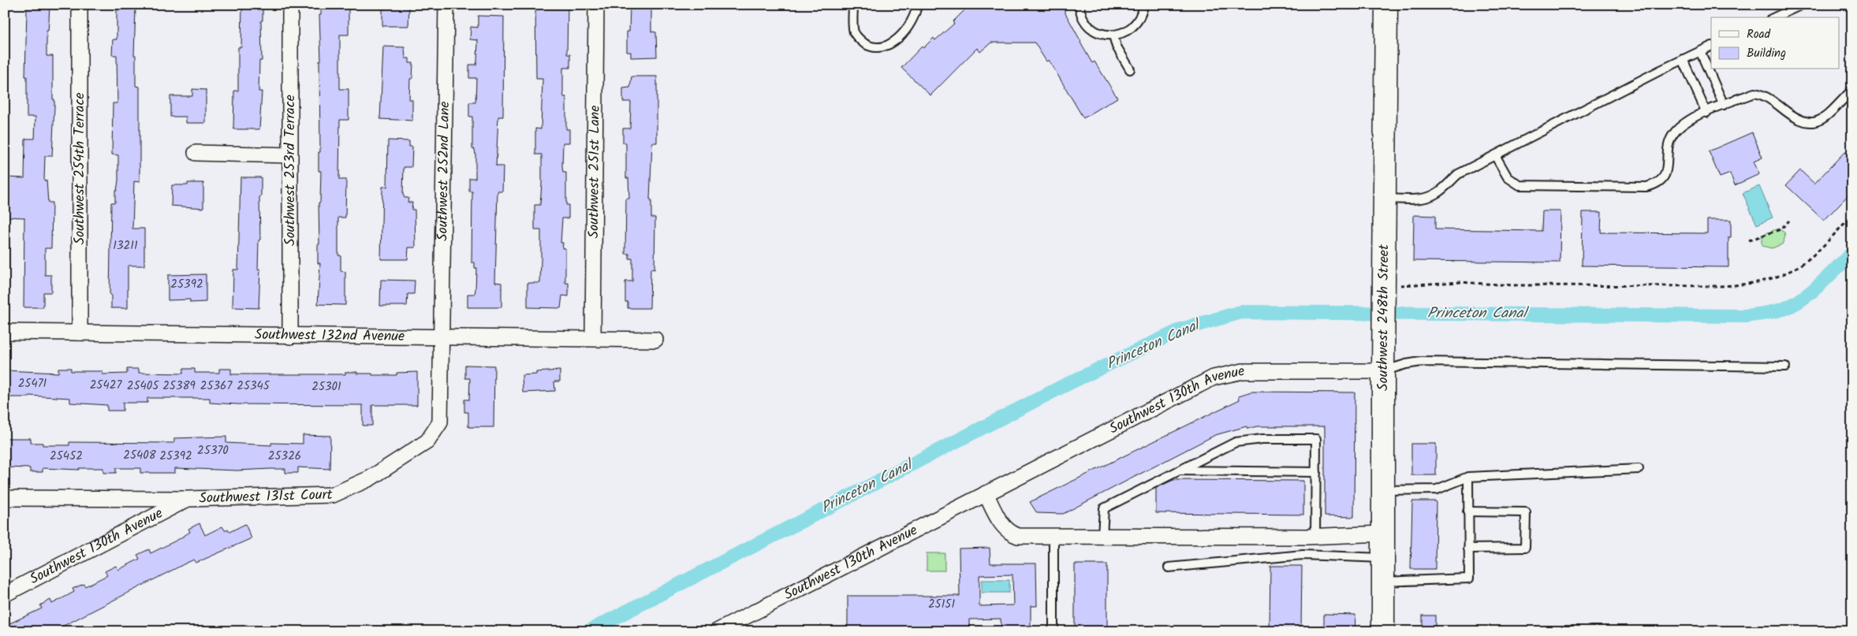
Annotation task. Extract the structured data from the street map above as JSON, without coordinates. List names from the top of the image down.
{
  "streets": {
    "street": [
      "Southwest 254th Terrace",
      "Southwest 253rd Terrace",
      "Southwest 252nd Lane",
      "Southwest 251st Lane",
      "Southwest 248th Street",
      "Southwest 132nd Avenue",
      "Southwest 130th Avenue",
      "Southwest 131st Court"
    ]
  },
  "crossings": [
    ["Southwest 254th Terrace", "Southwest 132nd Avenue"],
    ["Southwest 253rd Terrace", "Southwest 132nd Avenue"],
    ["Southwest 252nd Lane", "Southwest 132nd Avenue"],
    ["Southwest 252nd Lane", "Southwest 131st Court"],
    ["Southwest 251st Lane", "Southwest 132nd Avenue"],
    ["Southwest 248th Street", "Southwest 130th Avenue"],
    ["Southwest 132nd Avenue", "Southwest 131st Court"],
    ["Southwest 130th Avenue", "Southwest 131st Court"]
  ],
  "water": ["Princeton Canal"],
  "house_numbers": [
    "13211",
    "25392",
    "25471",
    "25427",
    "25405",
    "25389",
    "25367",
    "25345",
    "25301",
    "25370",
    "25408",
    "25452",
    "25392",
    "25326",
    "25151"
  ],
  "legend": ["Road", "Building"]
}
